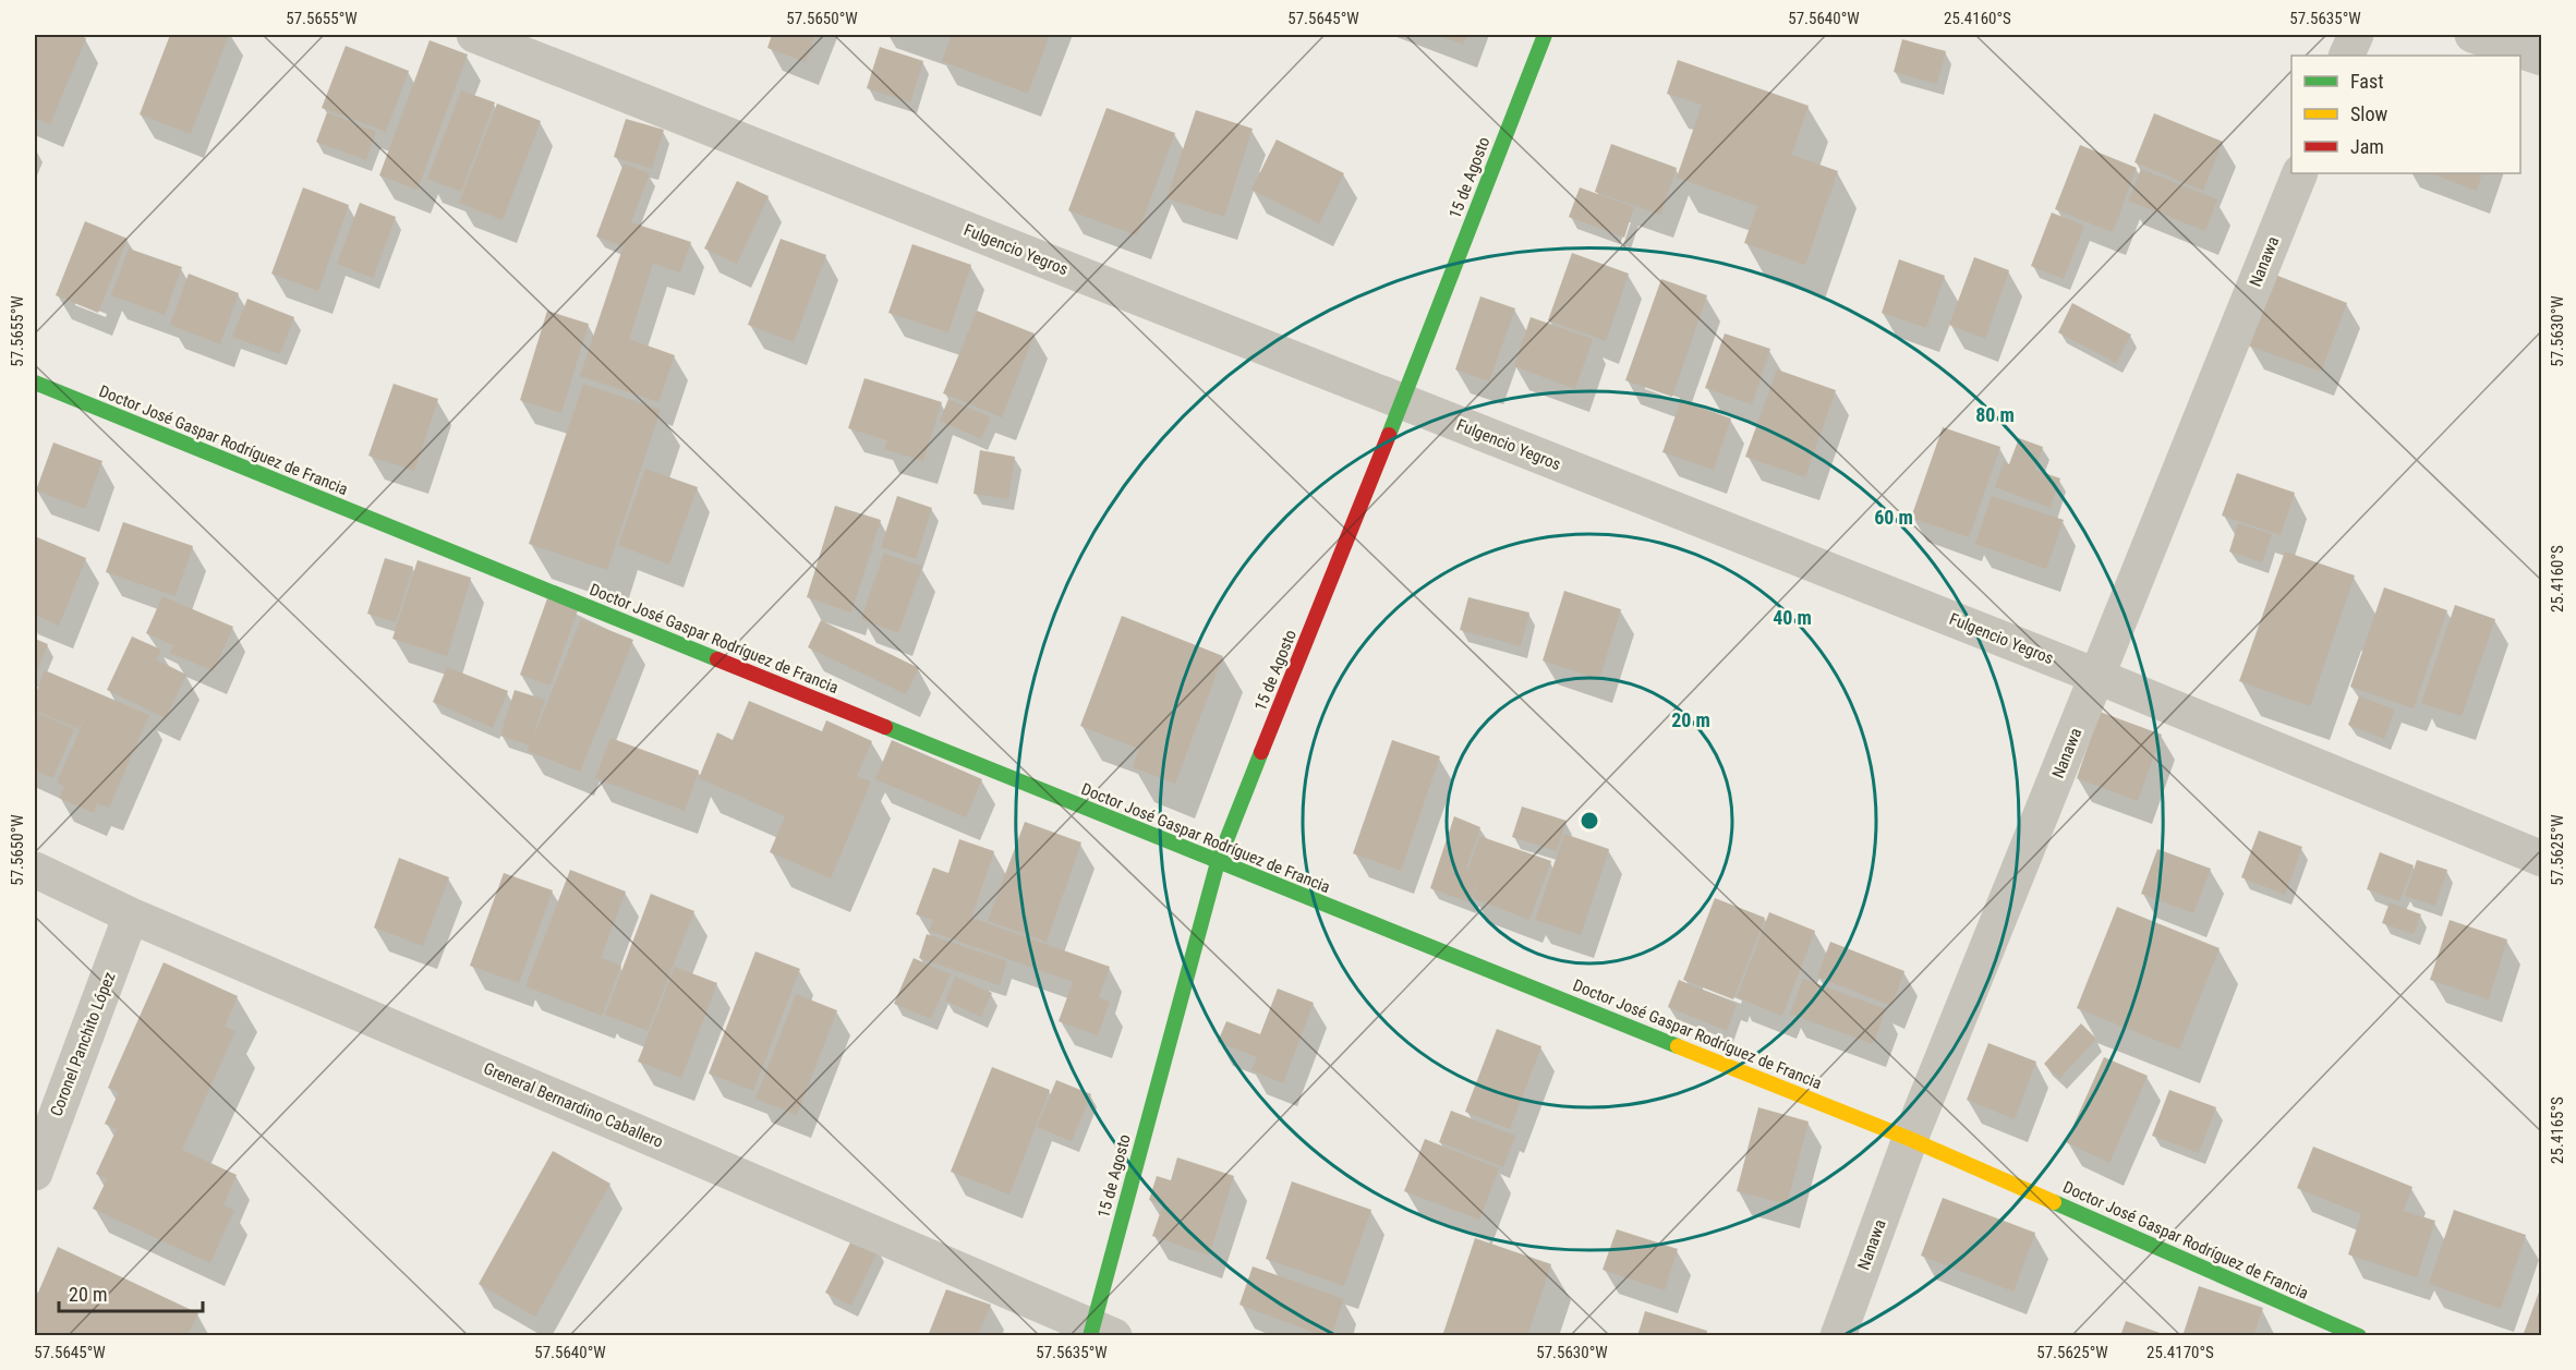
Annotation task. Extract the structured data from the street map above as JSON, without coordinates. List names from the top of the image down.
{
  "streets": {
    "street": [
      "15 de Agosto",
      "Fulgencio Yegros",
      "Nanawa",
      "Doctor José Gaspar Rodríguez de Francia",
      "Coronel Panchito López",
      "Greneral Bernardino Caballero"
    ]
  },
  "crossings": [
    ["15 de Agosto", "Fulgencio Yegros"],
    ["15 de Agosto", "Doctor José Gaspar Rodríguez de Francia"],
    ["15 de Agosto", "Greneral Bernardino Caballero"],
    ["Fulgencio Yegros", "Nanawa"],
    ["Nanawa", "Doctor José Gaspar Rodríguez de Francia"],
    ["Coronel Panchito López", "Greneral Bernardino Caballero"]
  ],
  "legend": ["Fast", "Slow", "Jam"],
  "scale_bar": "20 m",
  "coordinates": [
    "57.5655°W",
    "57.5650°W",
    "57.5645°W",
    "57.5640°W",
    "25.4160°S",
    "57.5635°W",
    "57.5630°W",
    "57.5625°W",
    "25.4165°S",
    "25.4170°S"
  ],
  "rings": [
    "80 m",
    "60 m",
    "40 m",
    "20 m"
  ]
}
